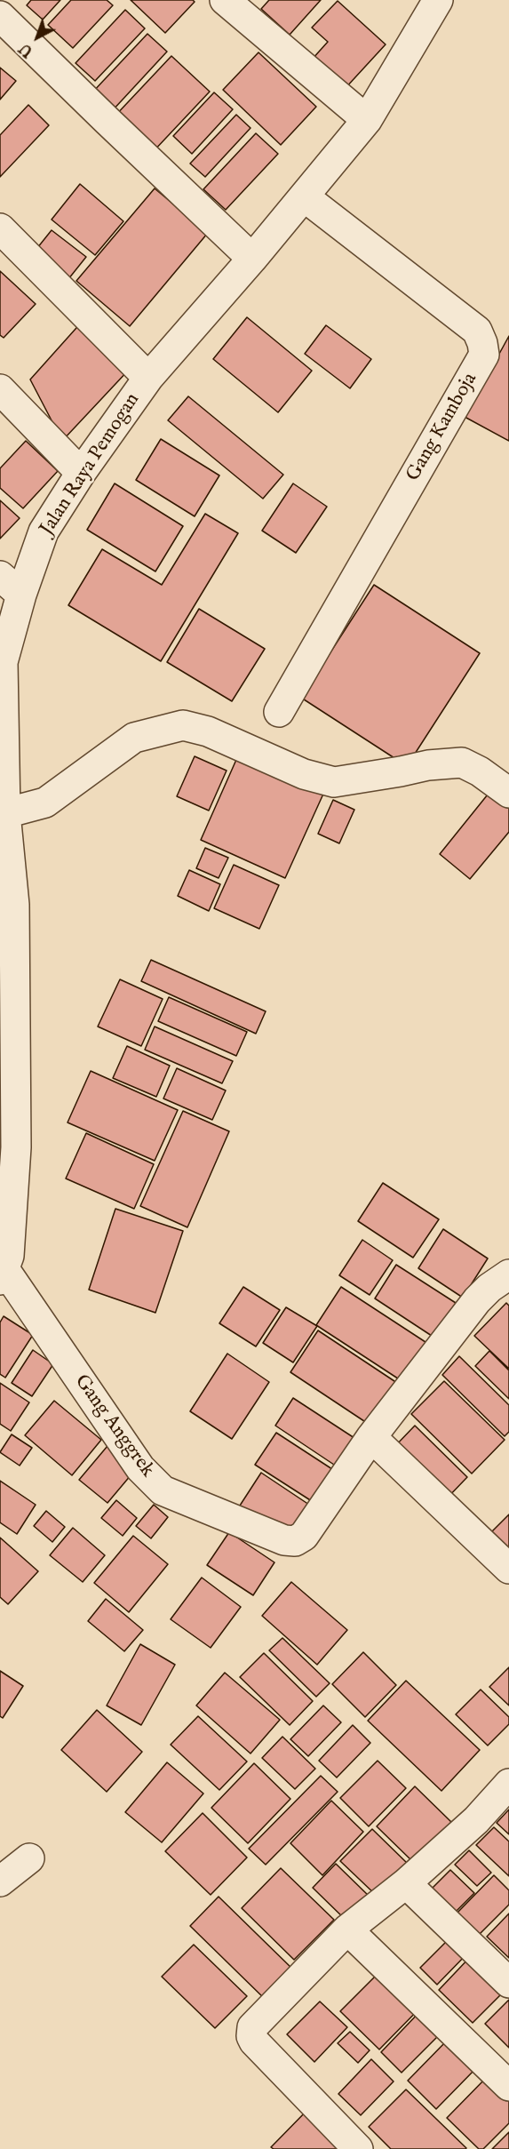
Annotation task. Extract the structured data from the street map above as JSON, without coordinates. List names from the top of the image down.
{
  "streets": {
    "street": ["Gang Kamboja", "Jalan Raya Pemogan", "Gang Anggrek"]
  },
  "crossings": [
    ["Gang Kamboja", "Jalan Raya Pemogan"],
    ["Jalan Raya Pemogan", "Gang Anggrek"]
  ],
  "north": "bottom left"
}
